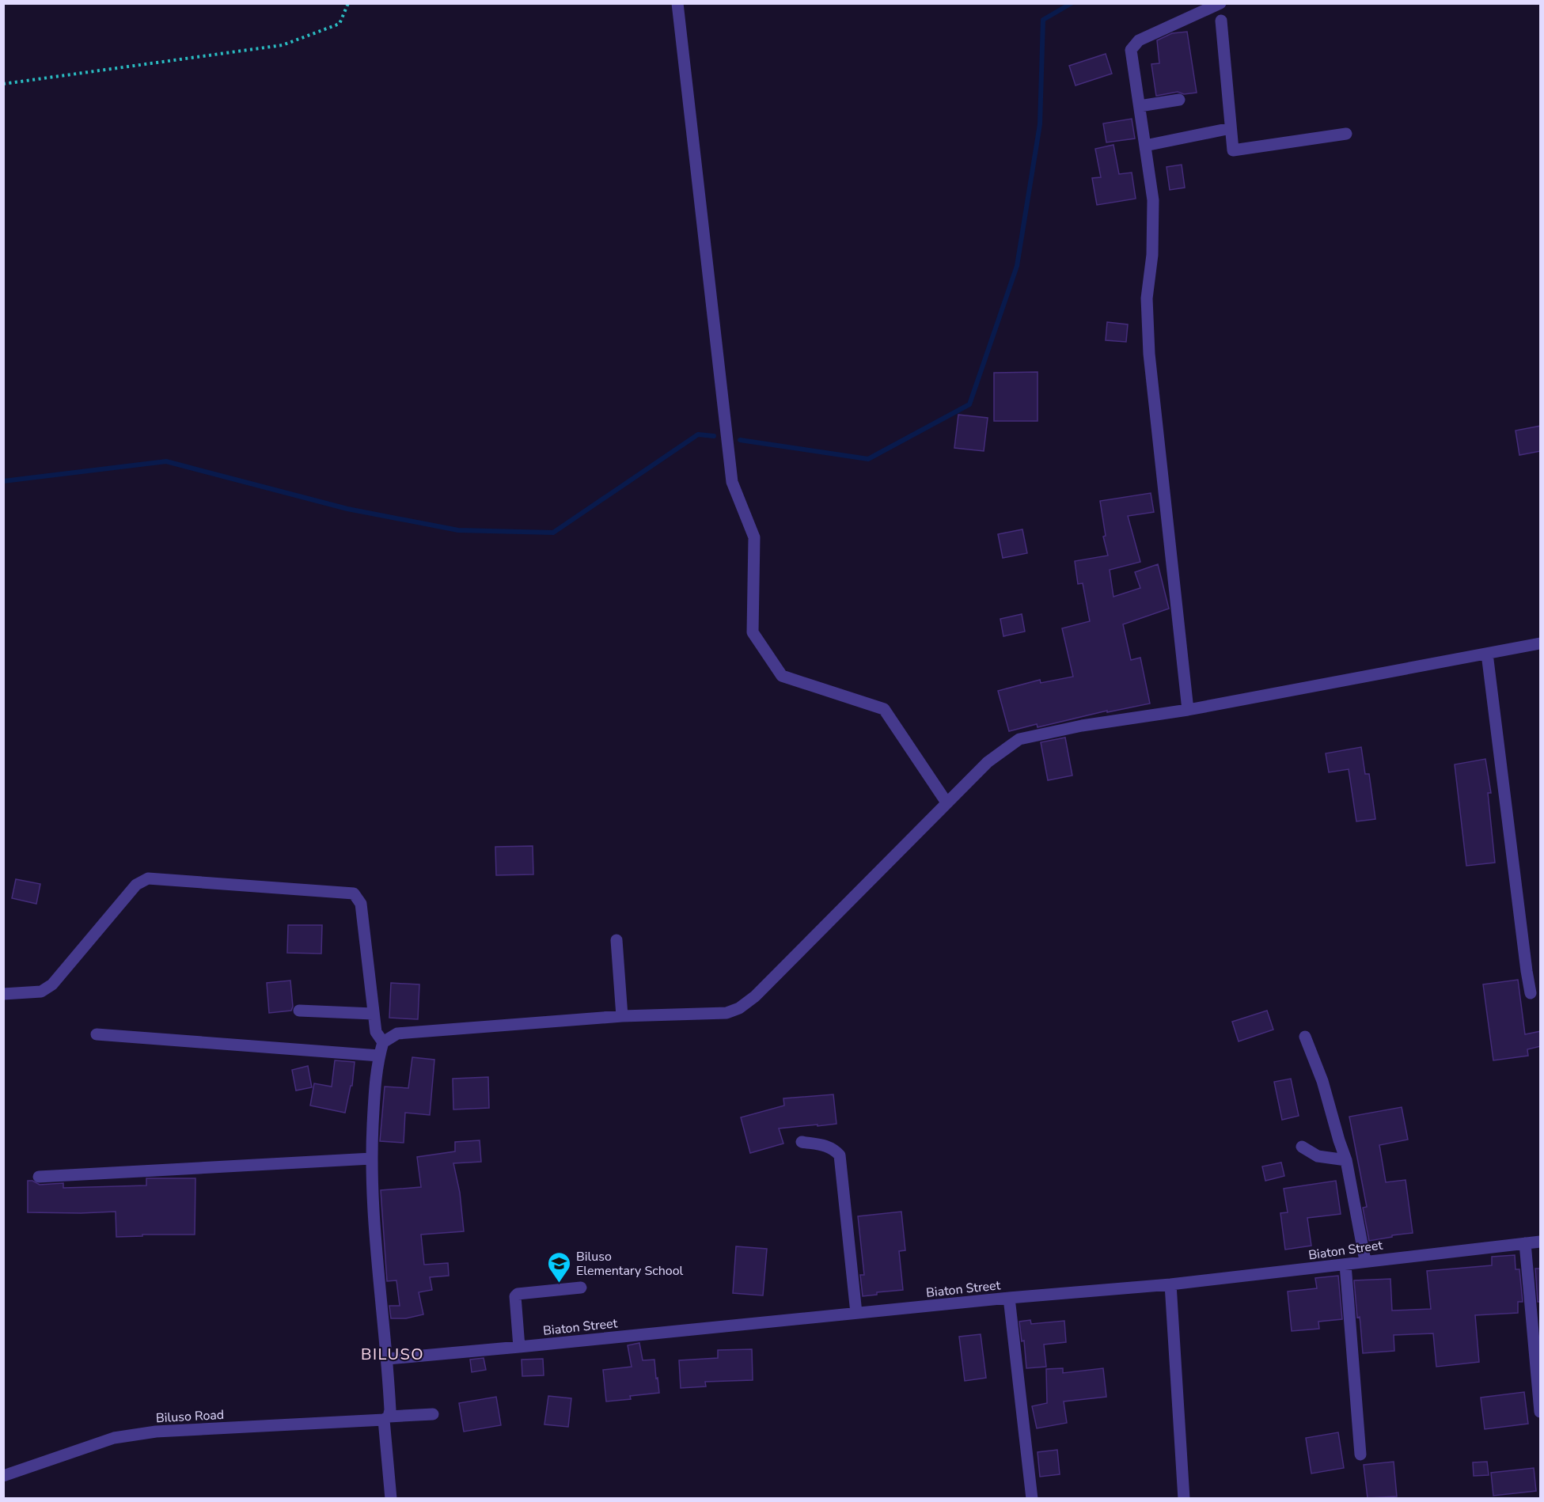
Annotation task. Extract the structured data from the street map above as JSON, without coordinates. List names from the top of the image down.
{
  "streets": {
    "street": ["Biaton Street", "Biluso Road"]
  },
  "districts": ["BILUSO"],
  "places": {
    "school or university": ["Biluso Elementary School"]
  }
}
